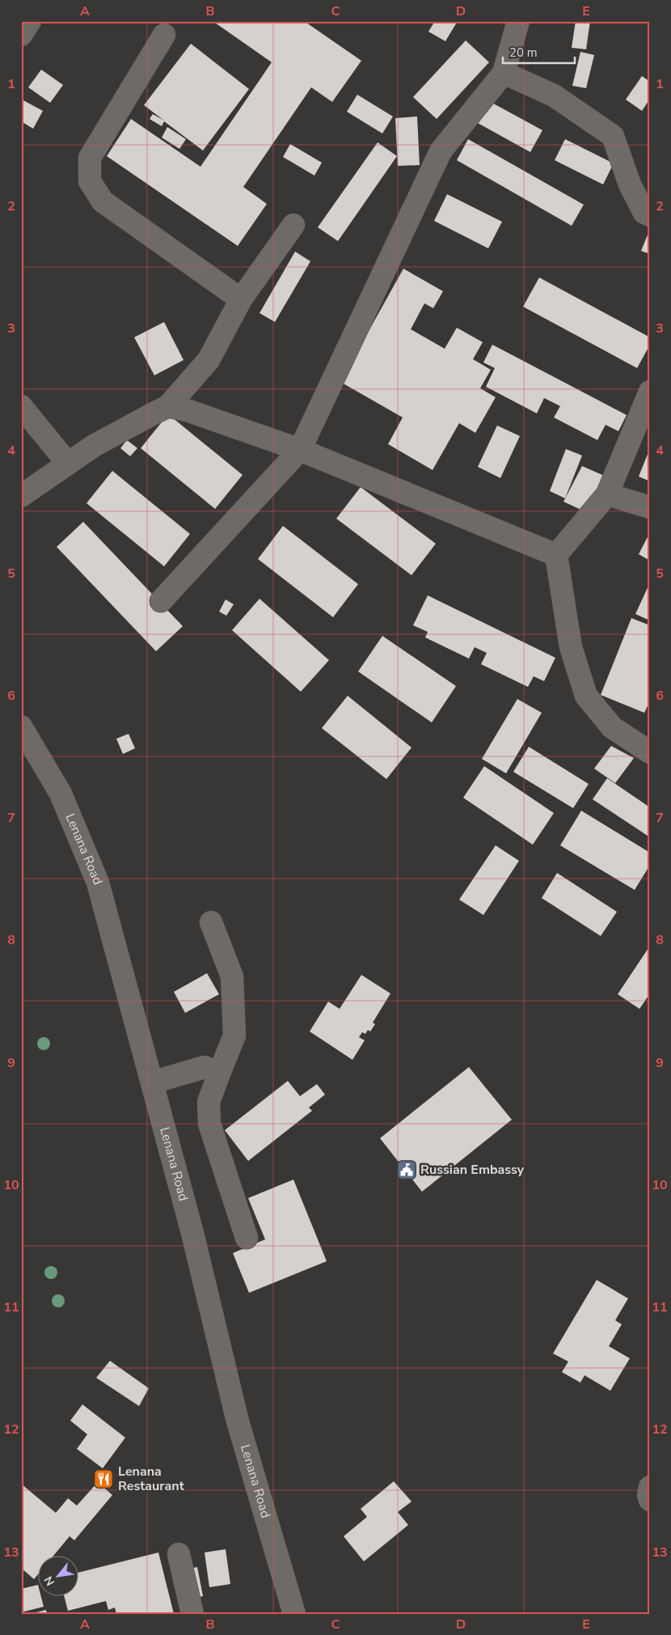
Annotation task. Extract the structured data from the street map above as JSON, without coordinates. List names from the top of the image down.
{
  "streets": {
    "street": ["Lenana Road"]
  },
  "places": {
    "public building": ["Russian Embassy"],
    "restaurant": ["Lenana Restaurant"]
  },
  "scale_bar": "20 m",
  "north": "bottom left",
  "grid": {
    "columns": [
      "A",
      "B",
      "C",
      "D",
      "E"
    ],
    "rows": [
      "1",
      "2",
      "3",
      "4",
      "5",
      "6",
      "7",
      "8",
      "9",
      "10",
      "11",
      "12",
      "13"
    ]
  }
}
